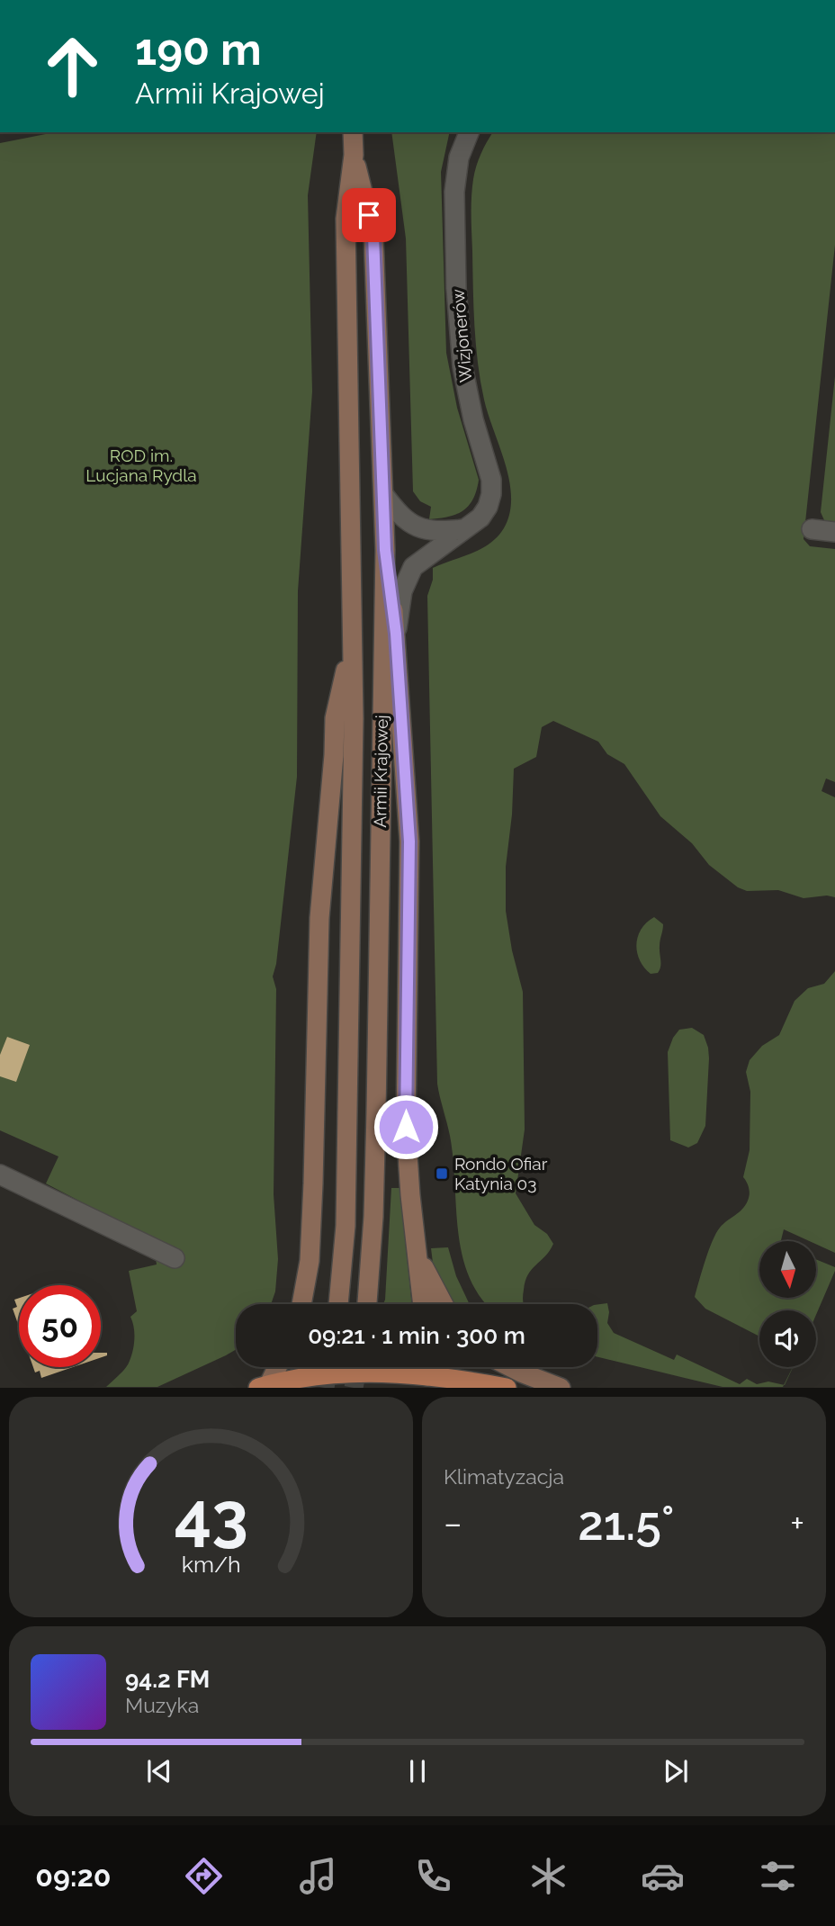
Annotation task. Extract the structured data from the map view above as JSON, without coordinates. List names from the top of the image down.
{
  "streets": {
    "main road": ["Armii Krajowej"],
    "street": ["Wizjonerów"]
  },
  "parks": ["ROD im. Lucjana Rydla"],
  "places": {
    "transit": ["Rondo Ofiar Katynia 03"]
  },
  "north": "bottom",
  "page": {
    "turn": ["190 m", "Armii Krajowej"],
    "limit": "50",
    "trip": "09:21 · 1 min · 300 m",
    "tile": "Klimatyzacja",
    "heat": ["−", "21.5°", "+"],
    "song": ["94.2 FM", "Muzyka"],
    "tabs": "09:20",
    "gauge": ["43", "km/h"]
  }
}
